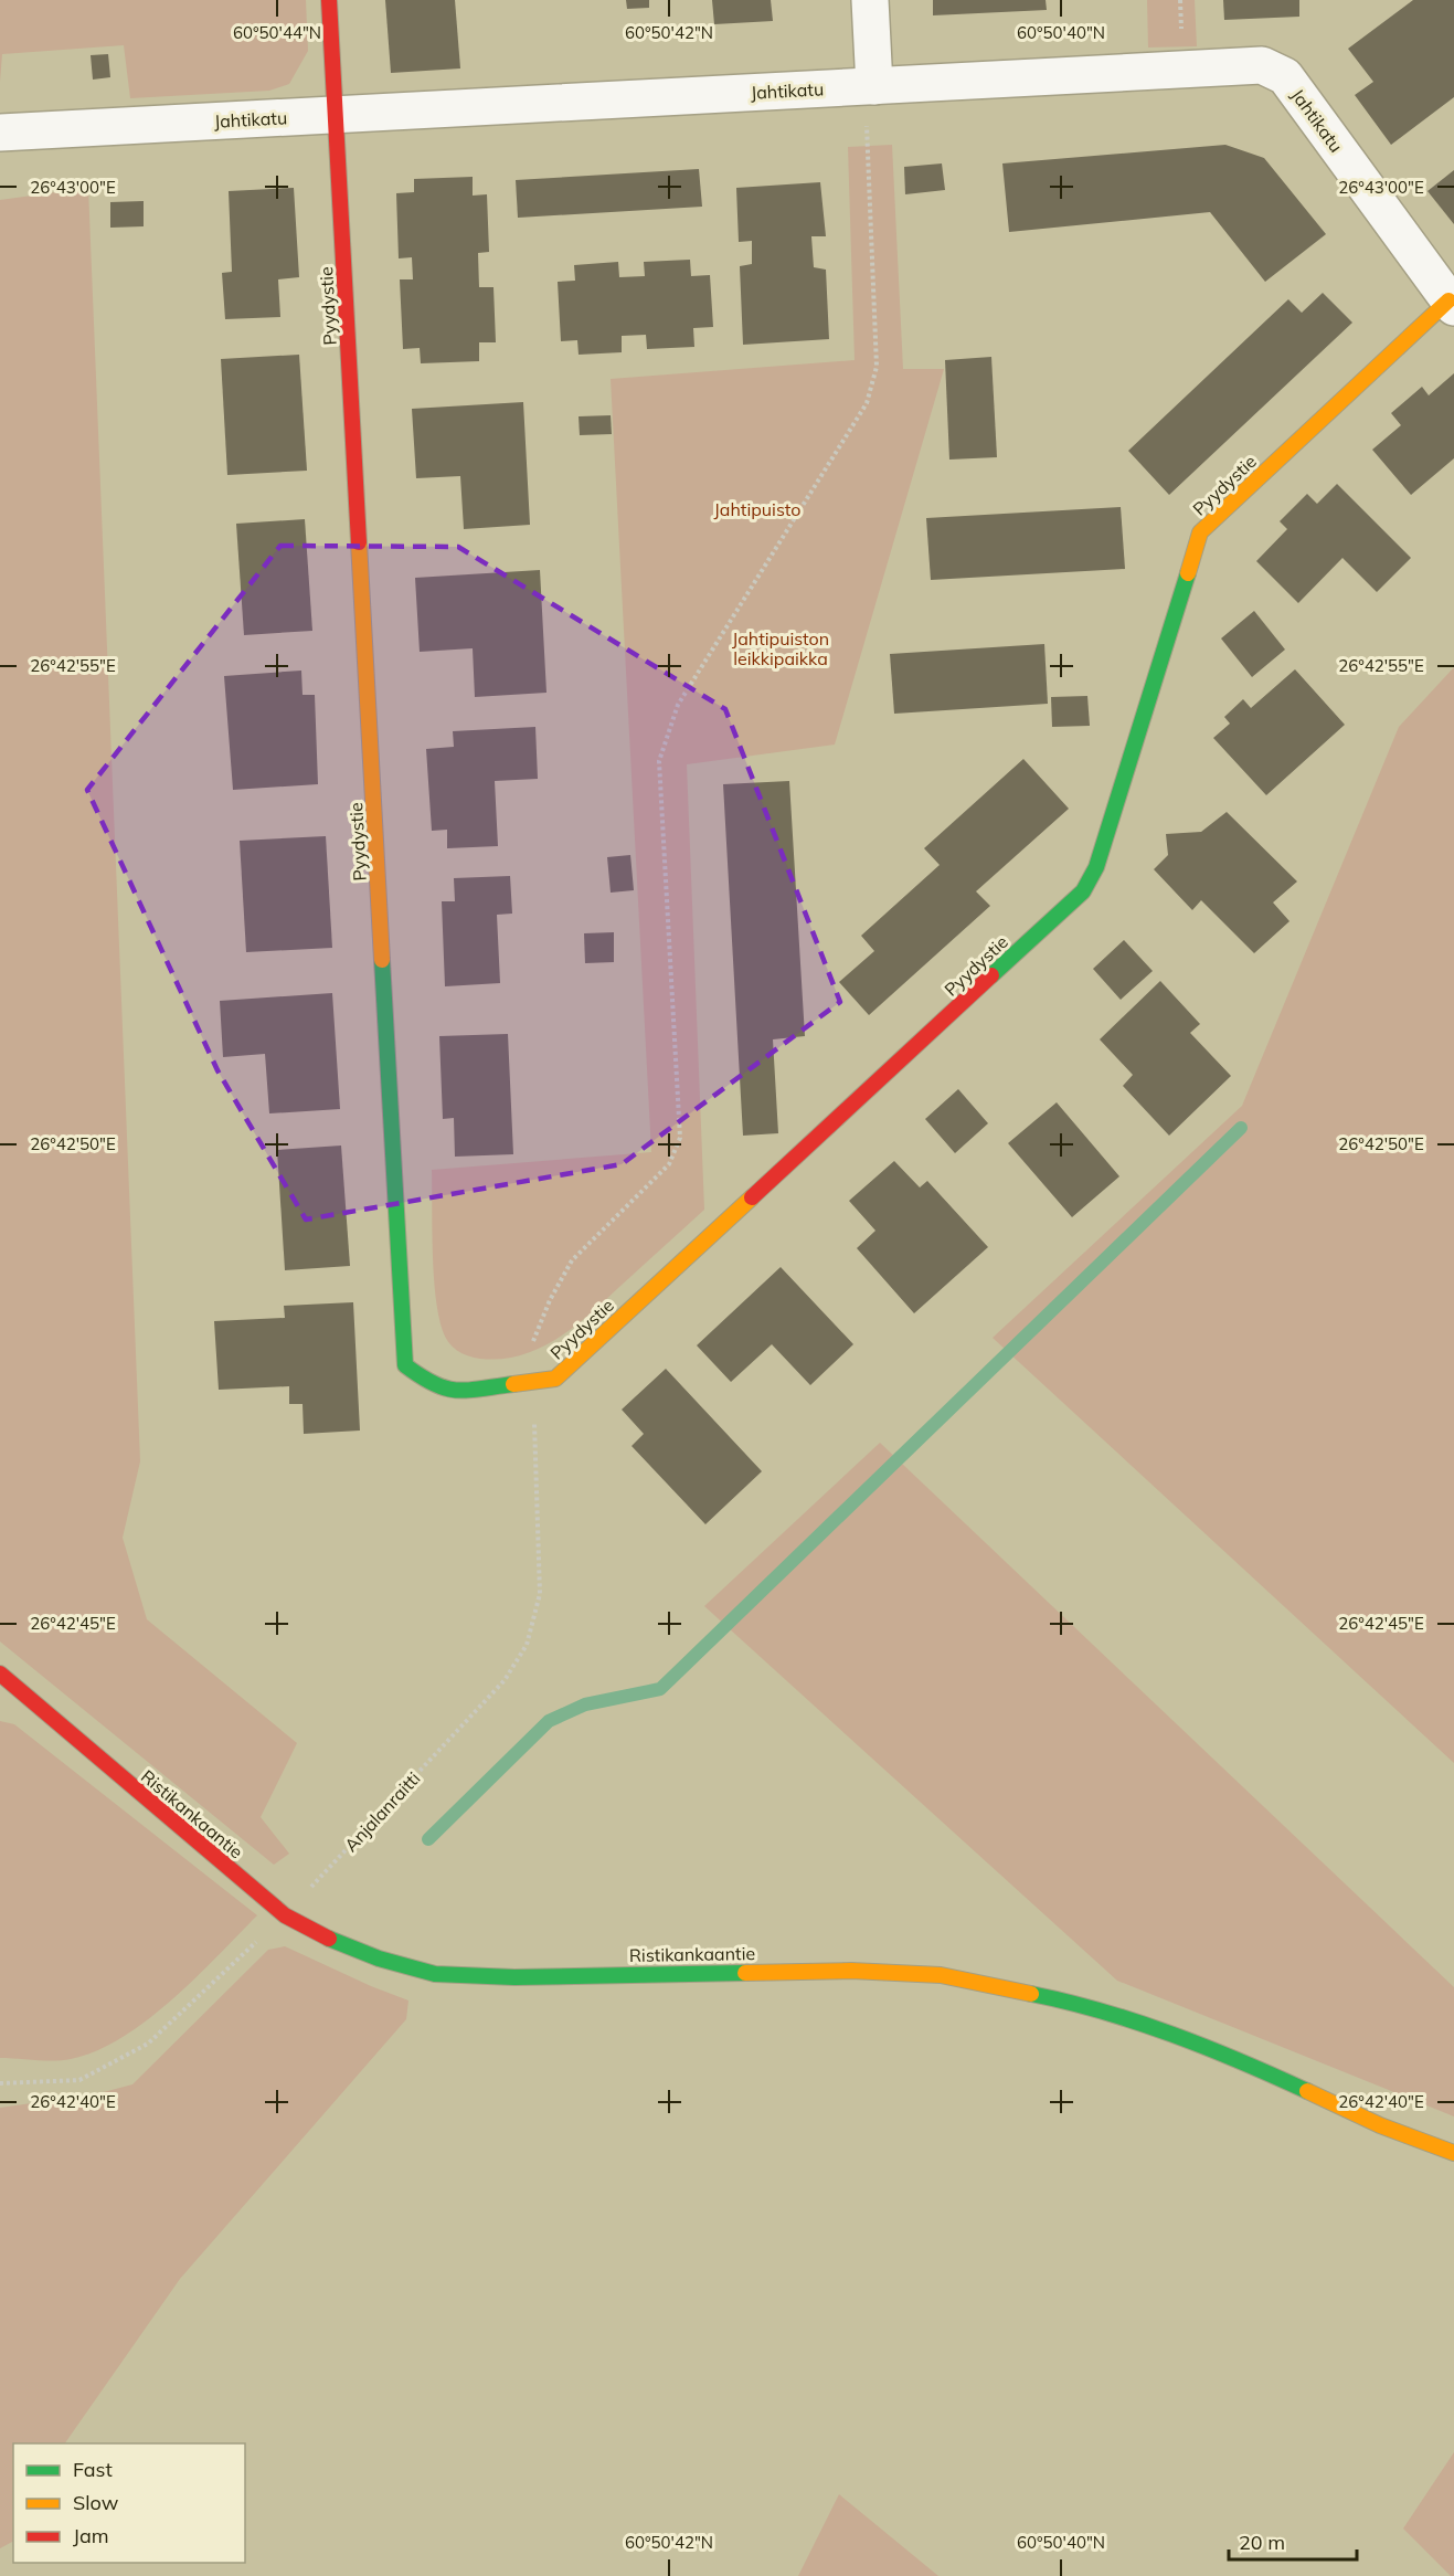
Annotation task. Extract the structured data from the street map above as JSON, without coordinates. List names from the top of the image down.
{
  "streets": {
    "street": ["Jahtikatu", "Pyydystie", "Ristikankaantie"],
    "path": ["Anjalanraitti"]
  },
  "crossings": [
    ["Jahtikatu", "Pyydystie"],
    ["Pyydystie", "Anjalanraitti"],
    ["Anjalanraitti", "Ristikankaantie"]
  ],
  "parks": ["Jahtipuisto", "Jahtipuiston leikkipaikka"],
  "legend": ["Fast", "Slow", "Jam"],
  "scale_bar": "20 m",
  "coordinates": [
    "60°50'44\"N",
    "60°50'42\"N",
    "60°50'40\"N",
    "26°43'00\"E",
    "26°42'55\"E",
    "26°42'50\"E",
    "26°42'45\"E",
    "26°42'40\"E"
  ]
}
